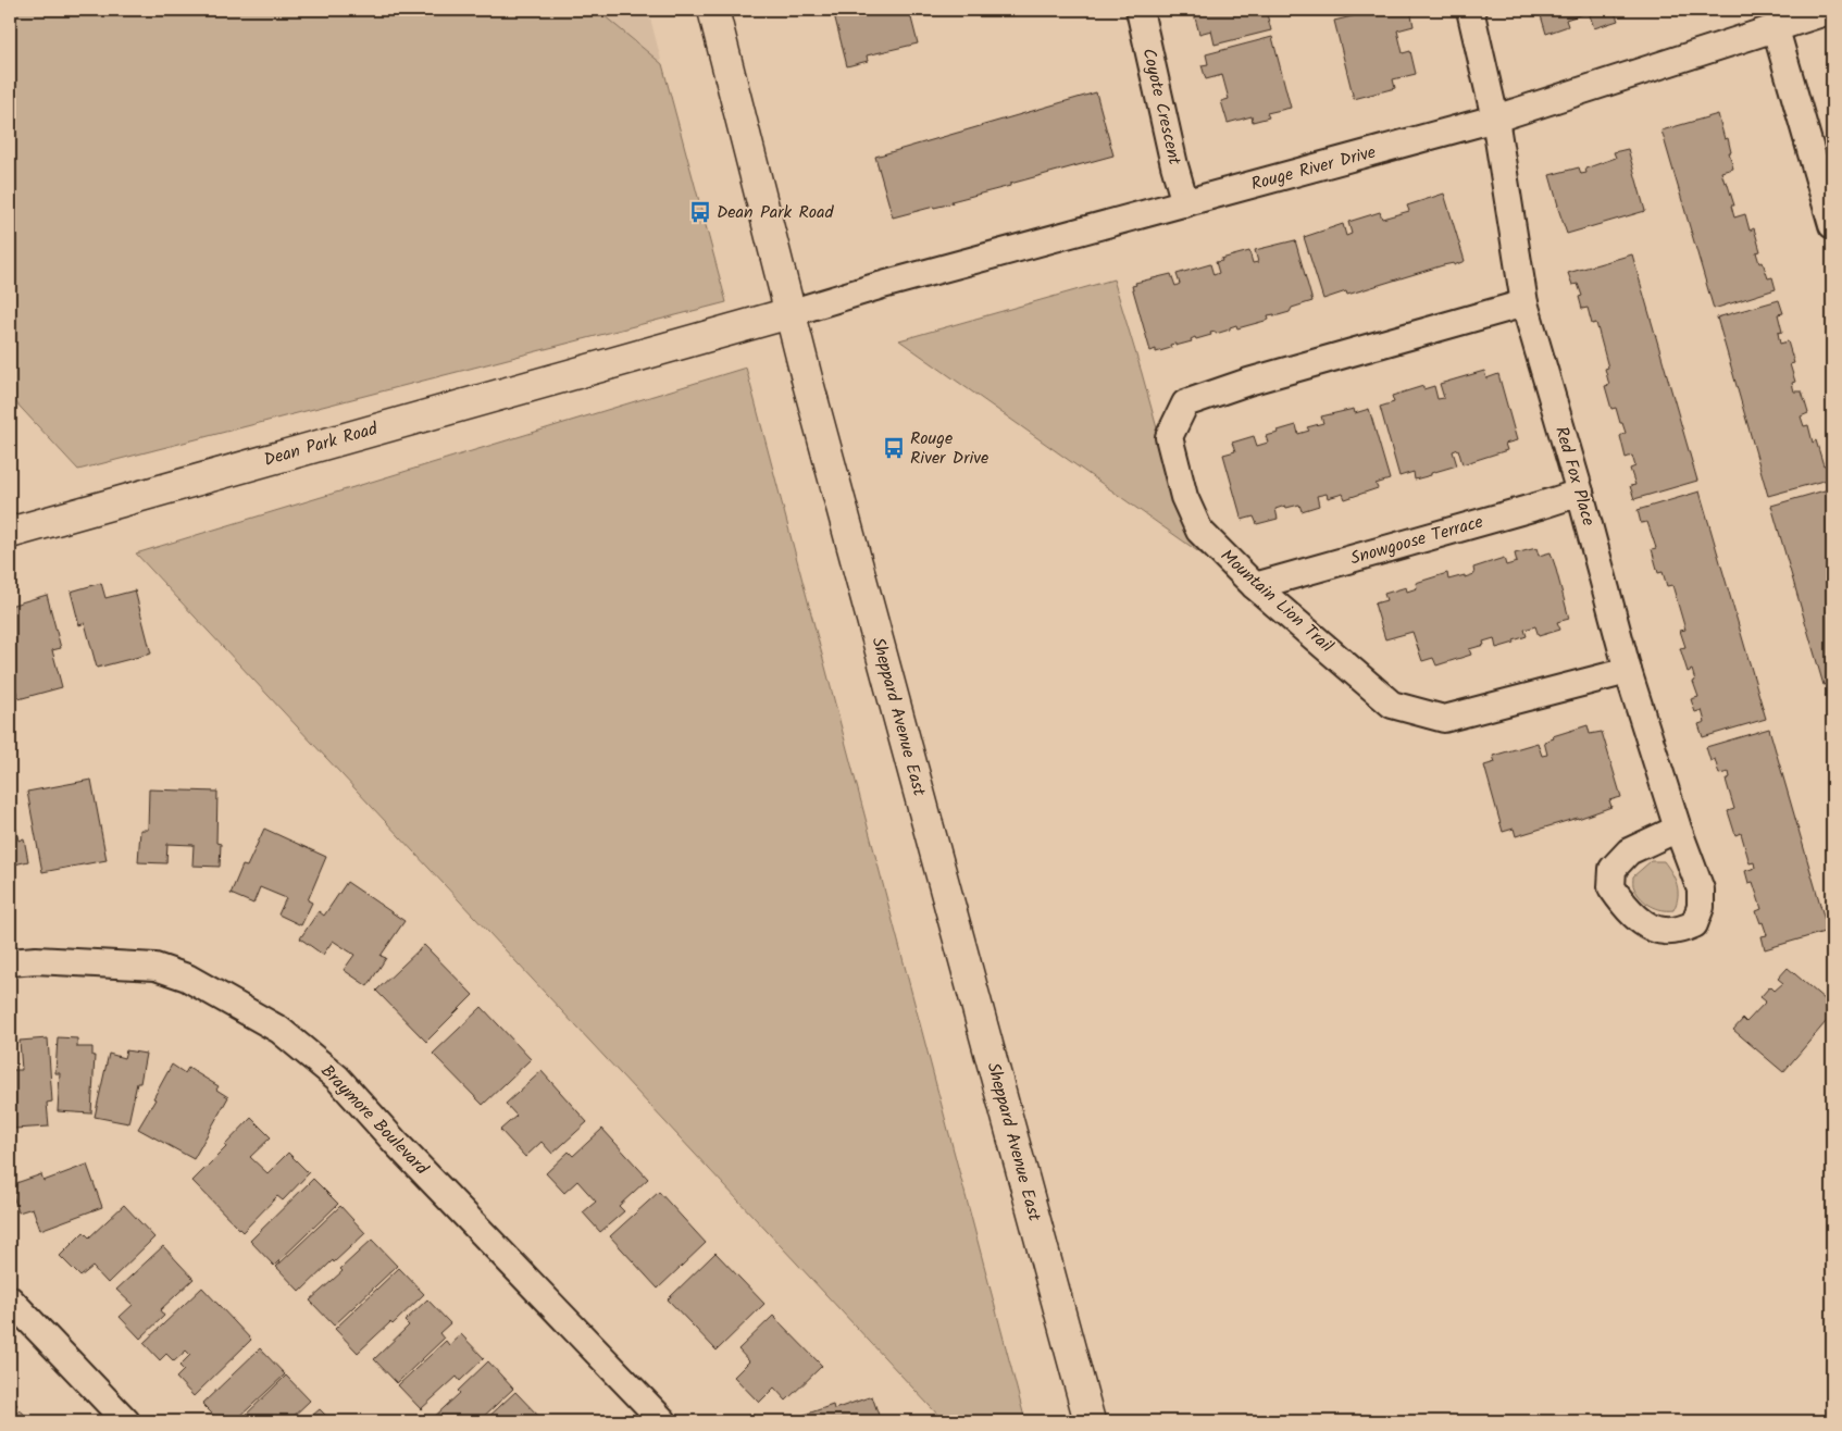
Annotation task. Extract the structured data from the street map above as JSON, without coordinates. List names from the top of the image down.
{
  "streets": {
    "main road": ["Dean Park Road", "Sheppard Avenue East"],
    "street": [
      "Coyote Crescent",
      "Rouge River Drive",
      "Red Fox Place",
      "Snowgoose Terrace",
      "Mountain Lion Trail",
      "Braymore Boulevard"
    ]
  },
  "crossings": [
    ["Coyote Crescent", "Rouge River Drive"],
    ["Rouge River Drive", "Dean Park Road"],
    ["Rouge River Drive", "Red Fox Place"],
    ["Rouge River Drive", "Sheppard Avenue East"],
    ["Dean Park Road", "Sheppard Avenue East"],
    ["Red Fox Place", "Snowgoose Terrace"],
    ["Red Fox Place", "Mountain Lion Trail"],
    ["Snowgoose Terrace", "Mountain Lion Trail"]
  ],
  "places": {
    "bus stop": ["Dean Park Road", "Rouge River Drive"]
  }
}
